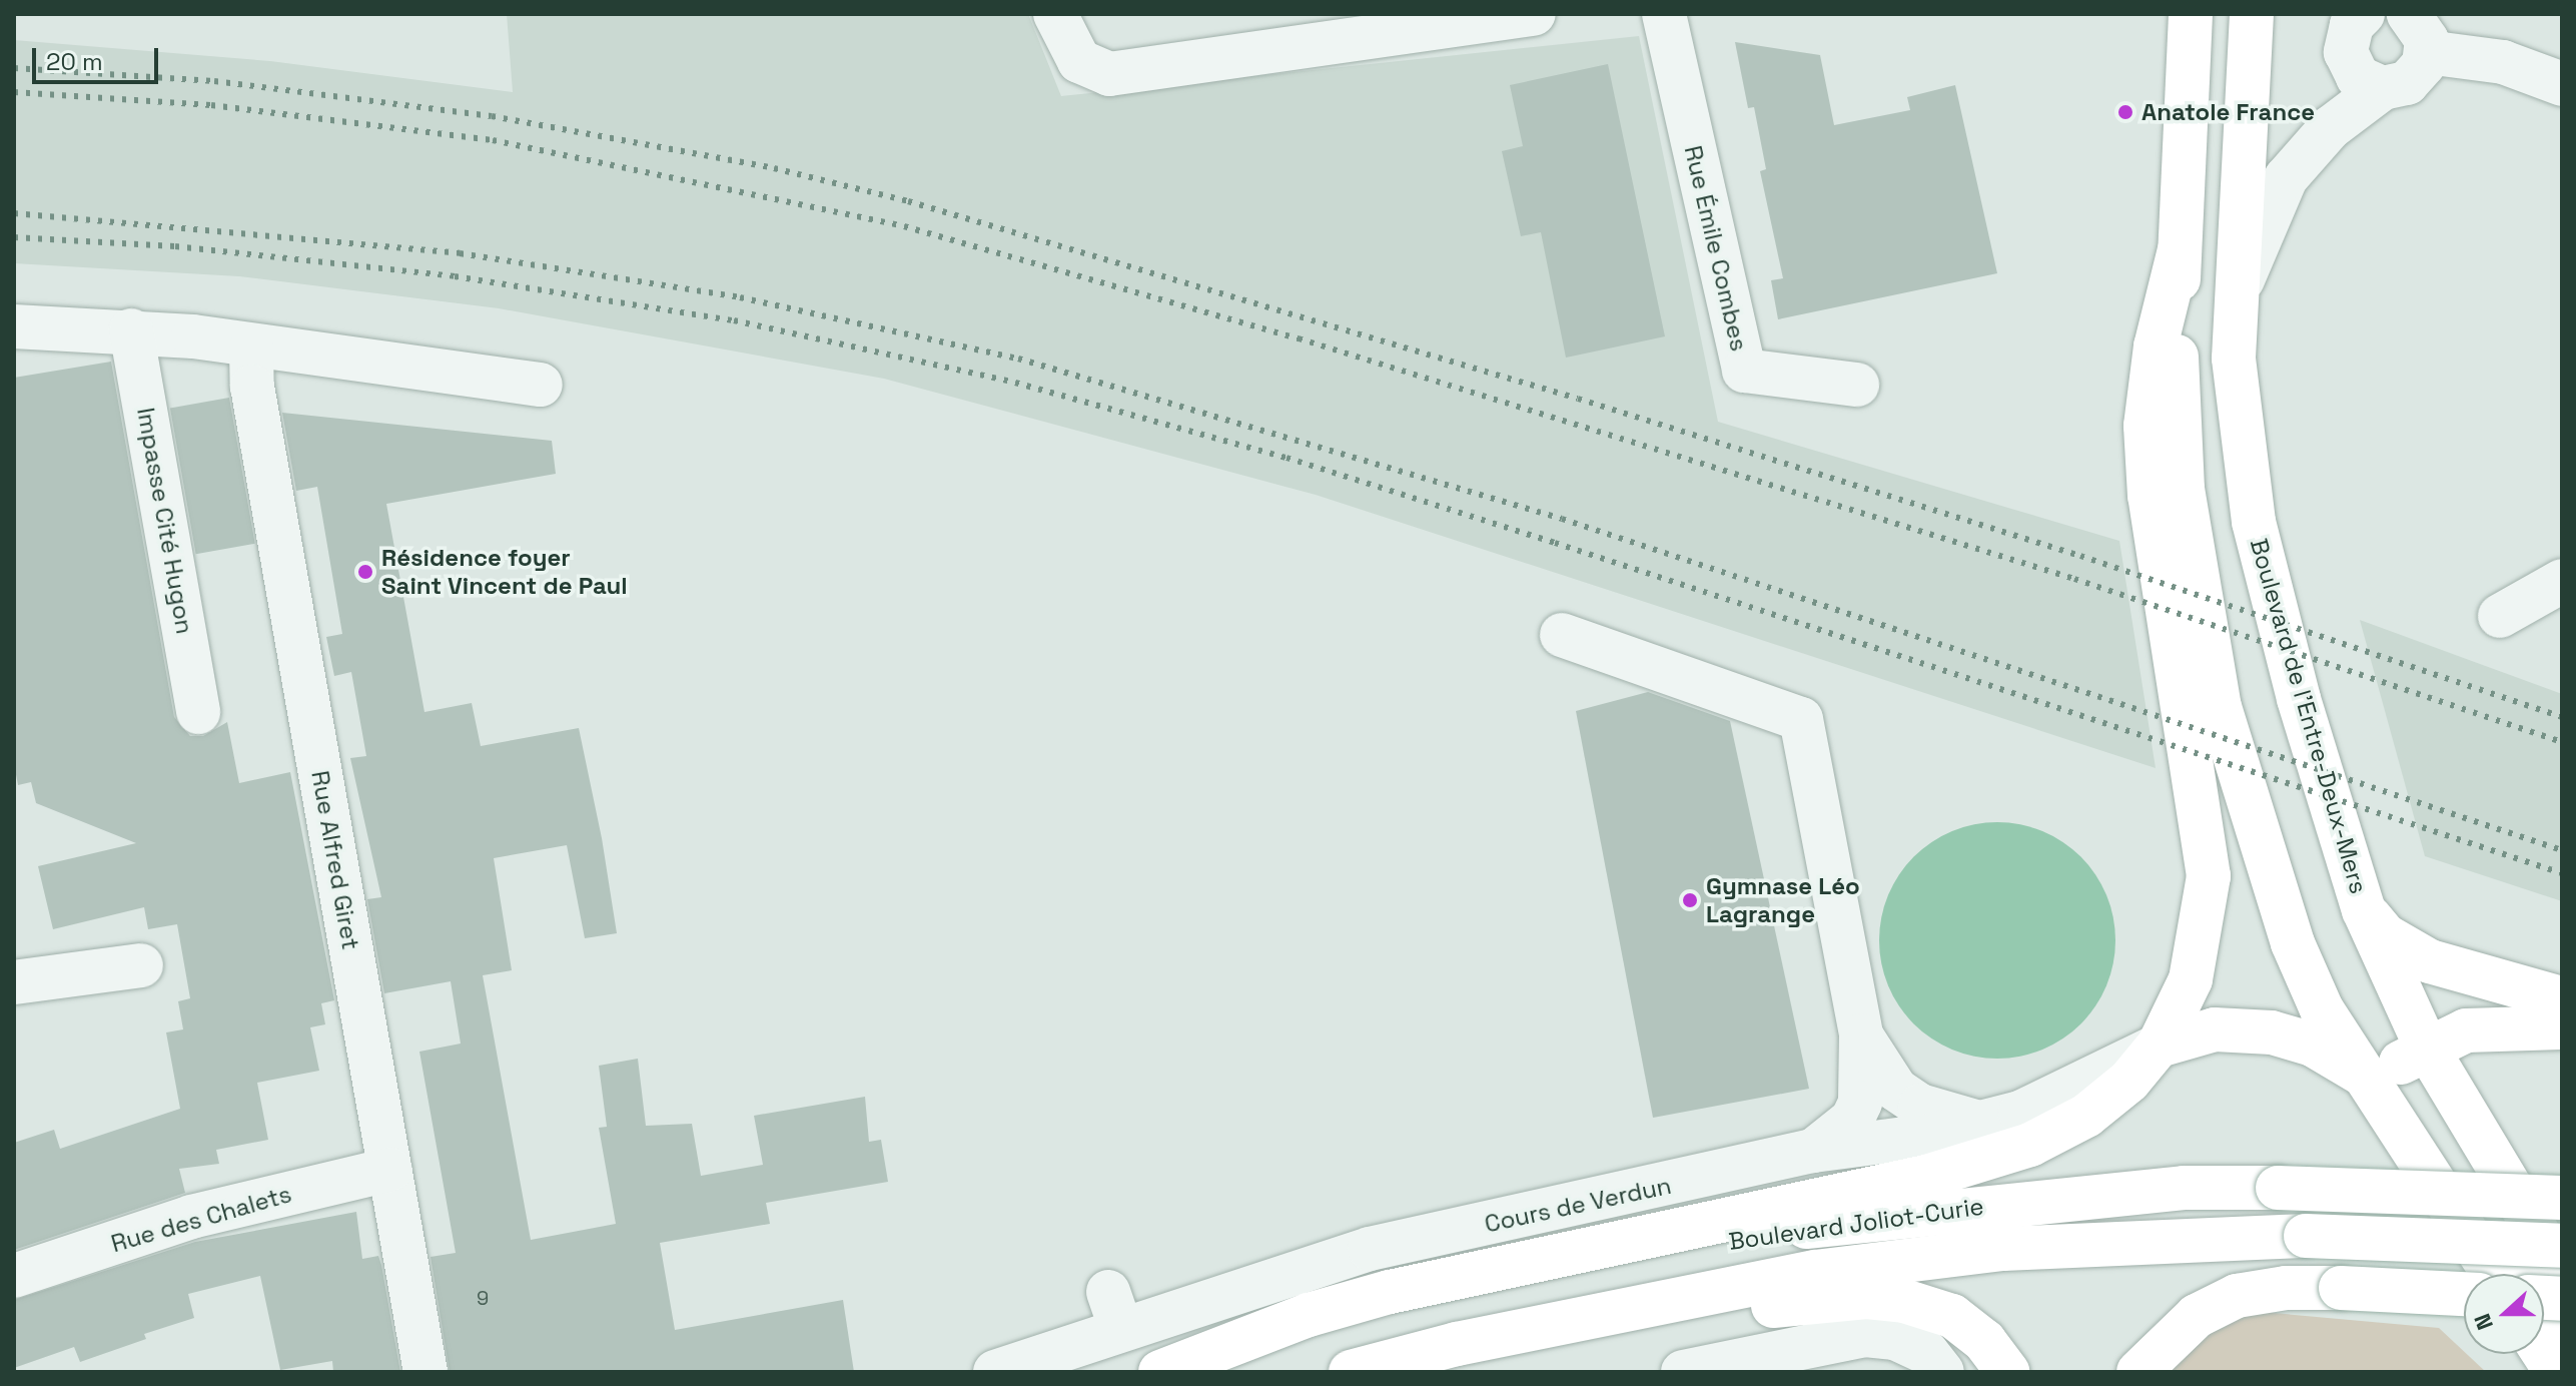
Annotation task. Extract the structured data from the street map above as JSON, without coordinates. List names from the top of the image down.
{
  "streets": {
    "main road": ["Boulevard de l'Entre-Deux-Mers", "Boulevard Joliot-Curie"],
    "street": [
      "Rue Émile Combes",
      "Impasse Cité Hugon",
      "Rue Alfred Giret",
      "Cours de Verdun",
      "Rue des Chalets"
    ]
  },
  "crossings": [
    ["Rue Alfred Giret", "Rue des Chalets"]
  ],
  "places": ["Anatole France", "Résidence foyer Saint Vincent de Paul", "Gymnase Léo Lagrange"],
  "house_numbers": ["9"],
  "scale_bar": "20 m",
  "north": "left"
}
